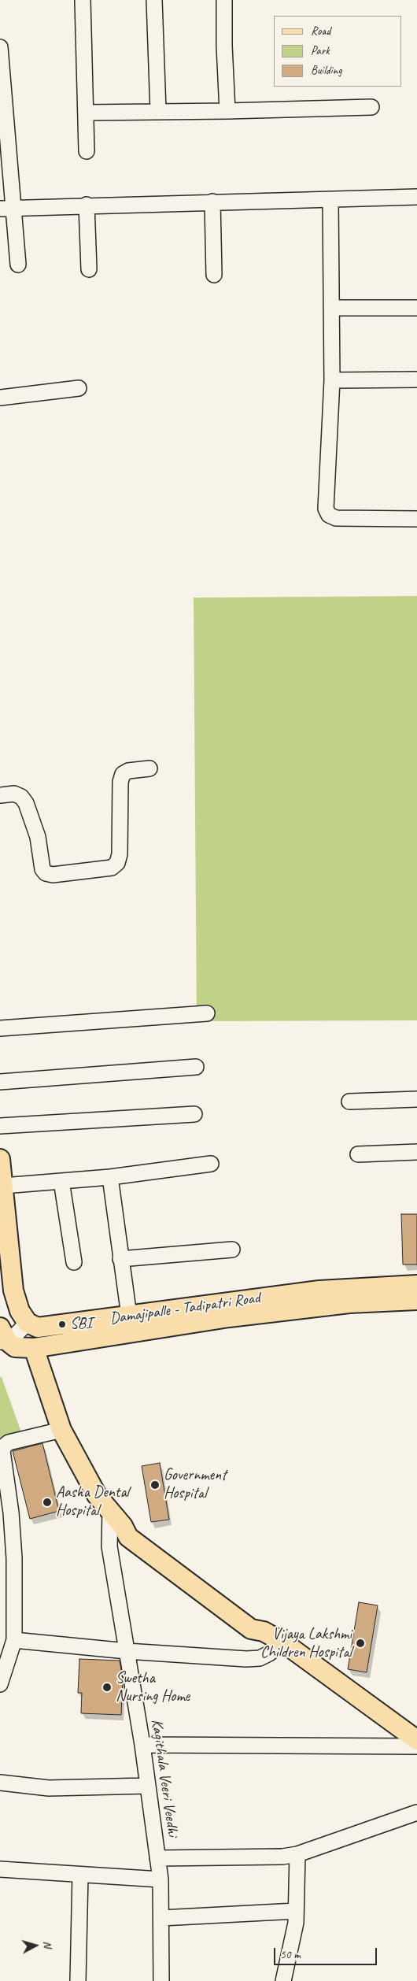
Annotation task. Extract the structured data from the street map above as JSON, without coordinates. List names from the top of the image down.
{
  "streets": {
    "main road": ["Damajipalle - Tadipatri Road"],
    "street": ["Kagithala Veeri Veedhi"]
  },
  "places": [
    "SBI",
    "Government Hospital",
    "Aasha Dental Hospital",
    "Vijaya Lakshmi Children Hospital",
    "Swetha Nursing Home"
  ],
  "legend": ["Road", "Park", "Building"],
  "scale_bar": "50 m",
  "north": "right"
}
